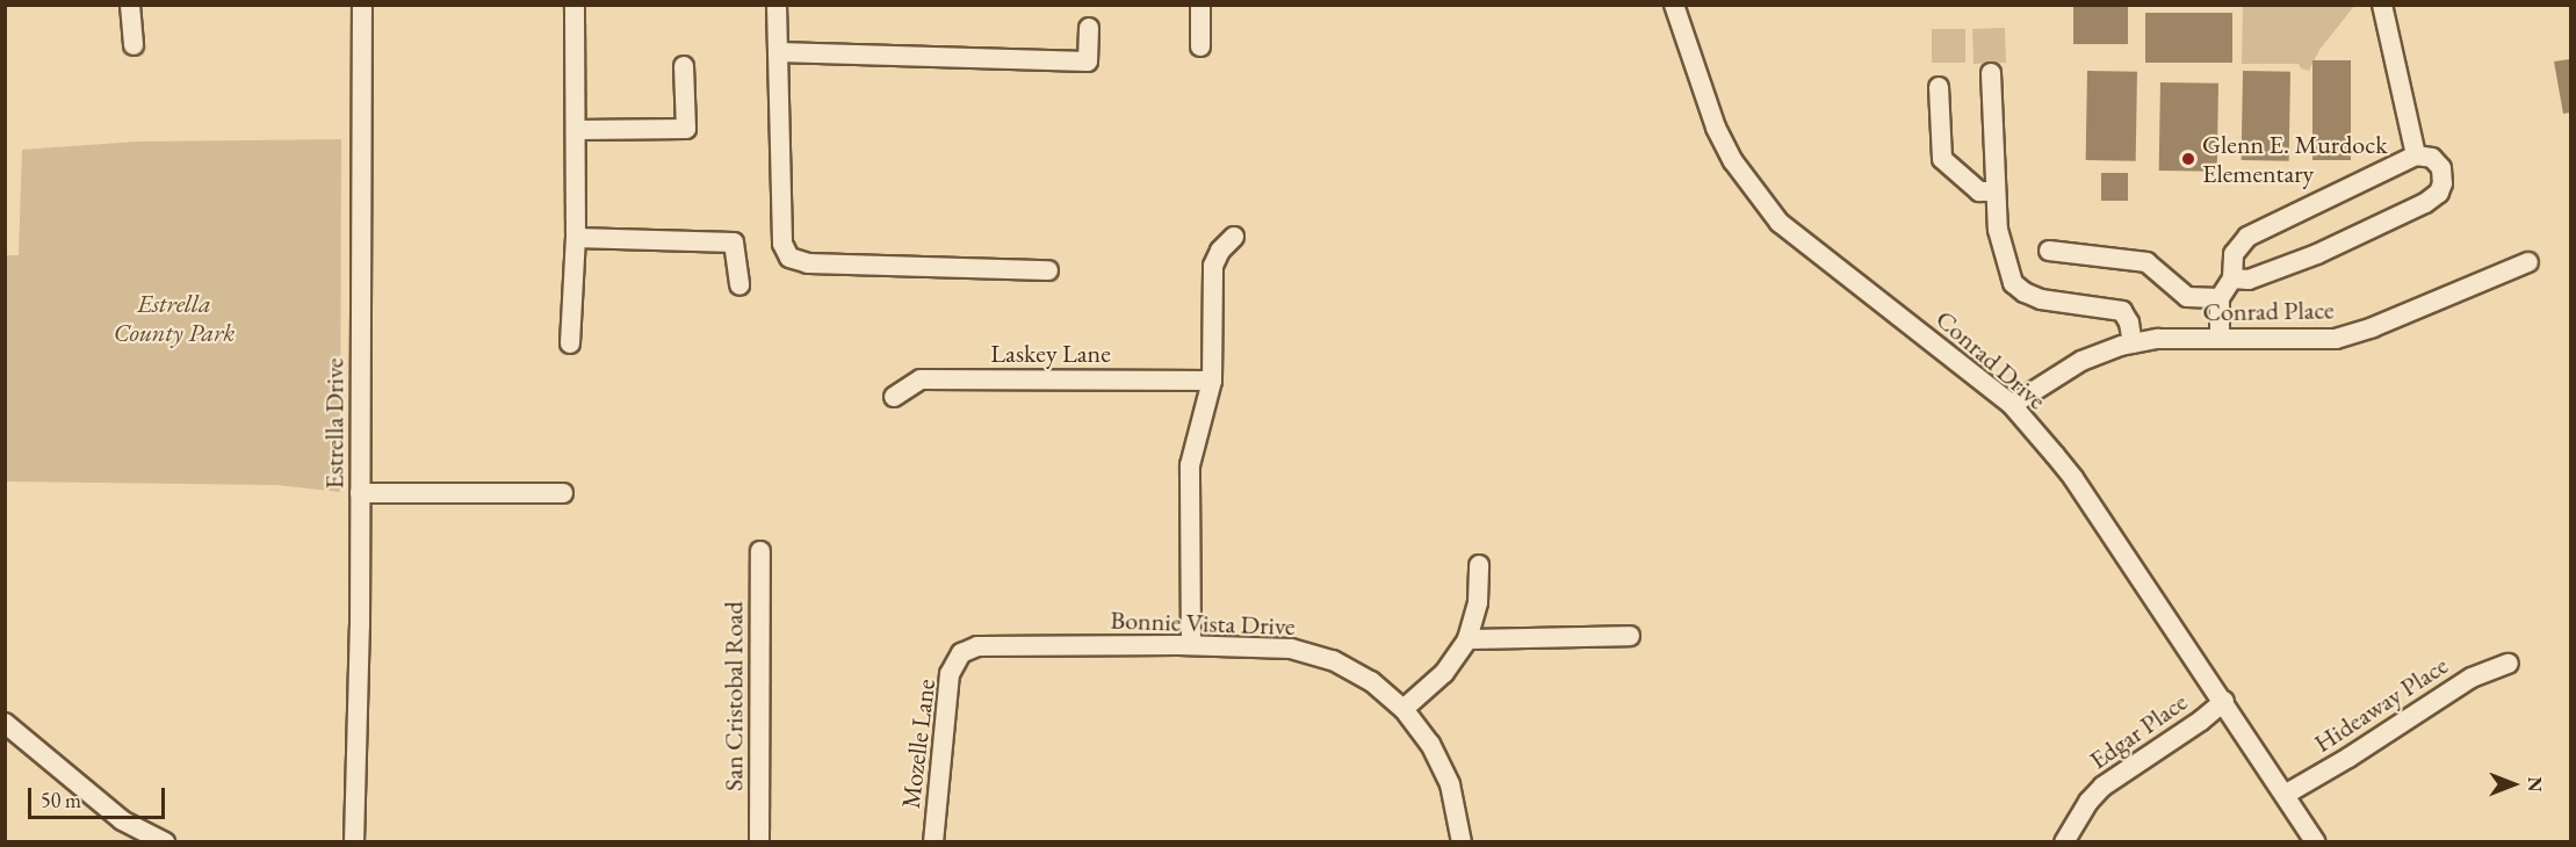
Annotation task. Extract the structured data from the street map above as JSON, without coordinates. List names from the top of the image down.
{
  "streets": {
    "street": [
      "Conrad Place",
      "Laskey Lane",
      "Conrad Drive",
      "Estrella Drive",
      "Bonnie Vista Drive",
      "San Cristobal Road",
      "Hideaway Place",
      "Edgar Place",
      "Mozelle Lane"
    ]
  },
  "crossings": [
    ["Conrad Place", "Conrad Drive"],
    ["Conrad Drive", "Hideaway Place"],
    ["Conrad Drive", "Edgar Place"],
    ["Bonnie Vista Drive", "Mozelle Lane"]
  ],
  "parks": ["Estrella County Park"],
  "places": ["Glenn E. Murdock Elementary"],
  "scale_bar": "50 m",
  "north": "right"
}
